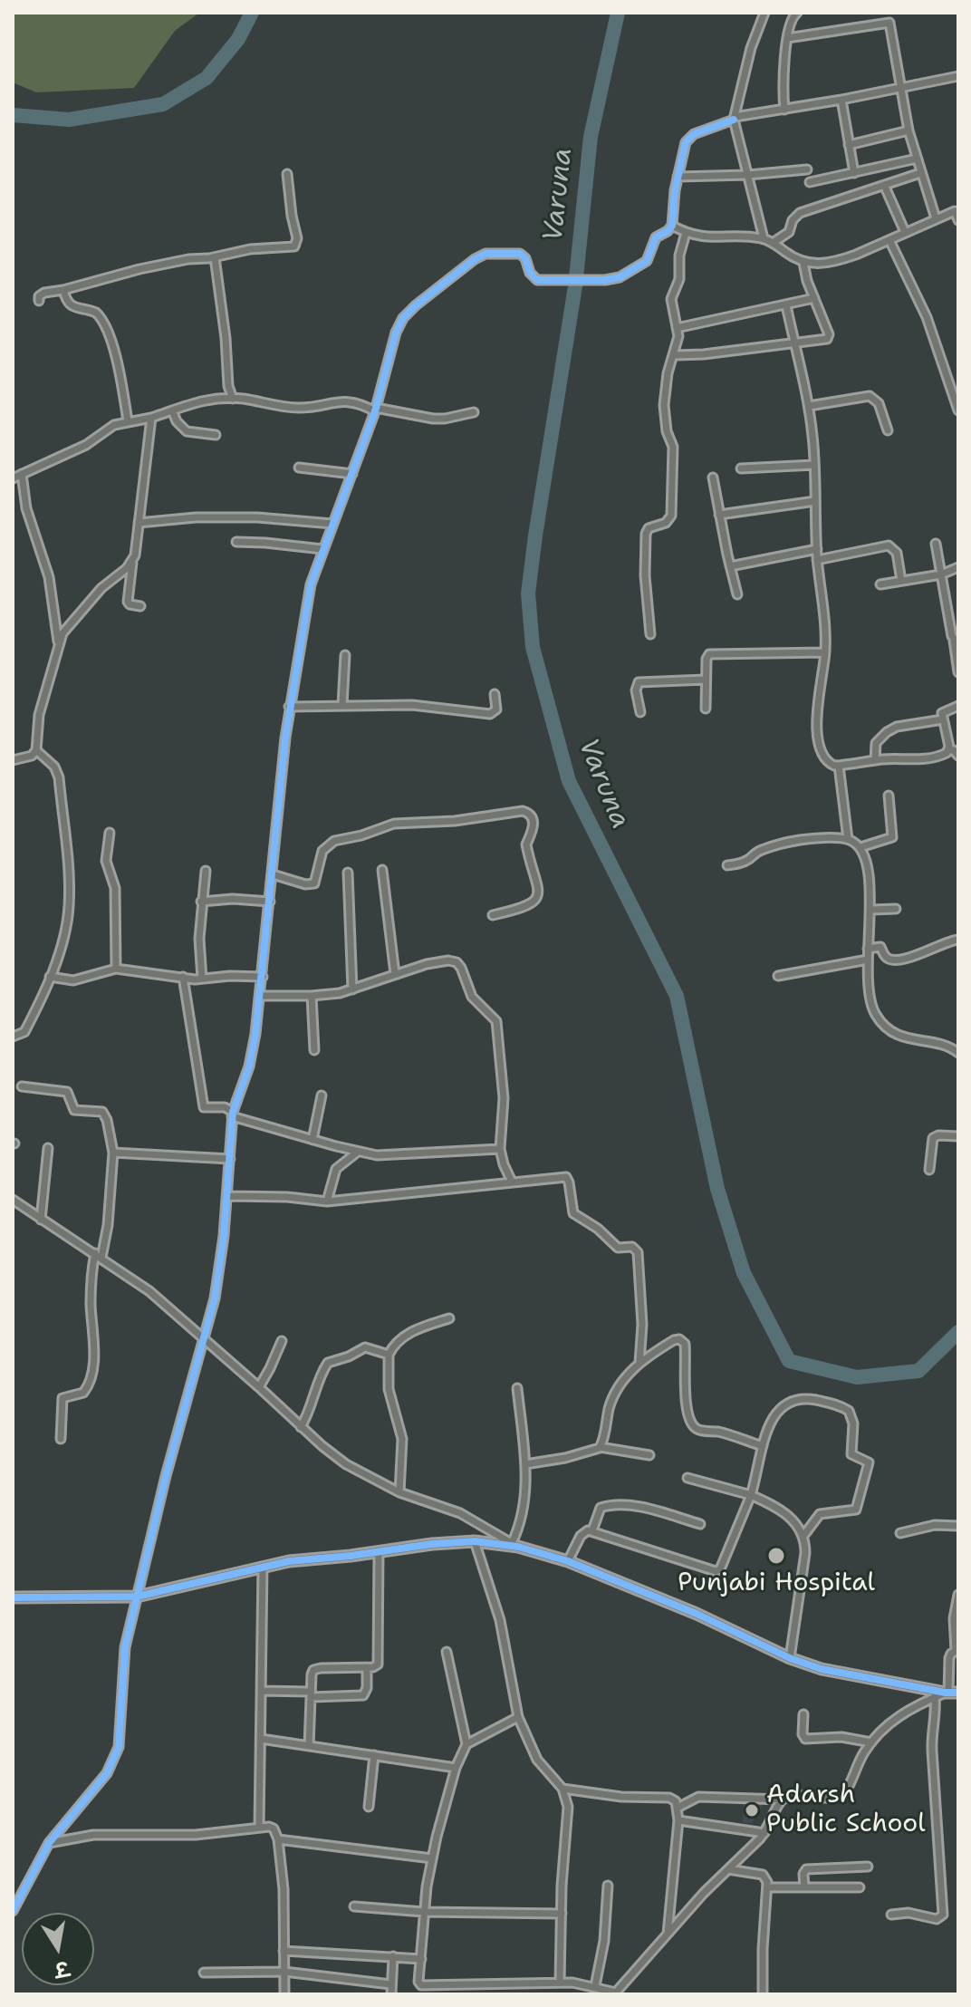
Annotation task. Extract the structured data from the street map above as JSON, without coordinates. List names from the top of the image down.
{
  "water": ["Varuna"],
  "places": ["Punjabi Hospital", "Adarsh Public School"],
  "north": "bottom"
}
